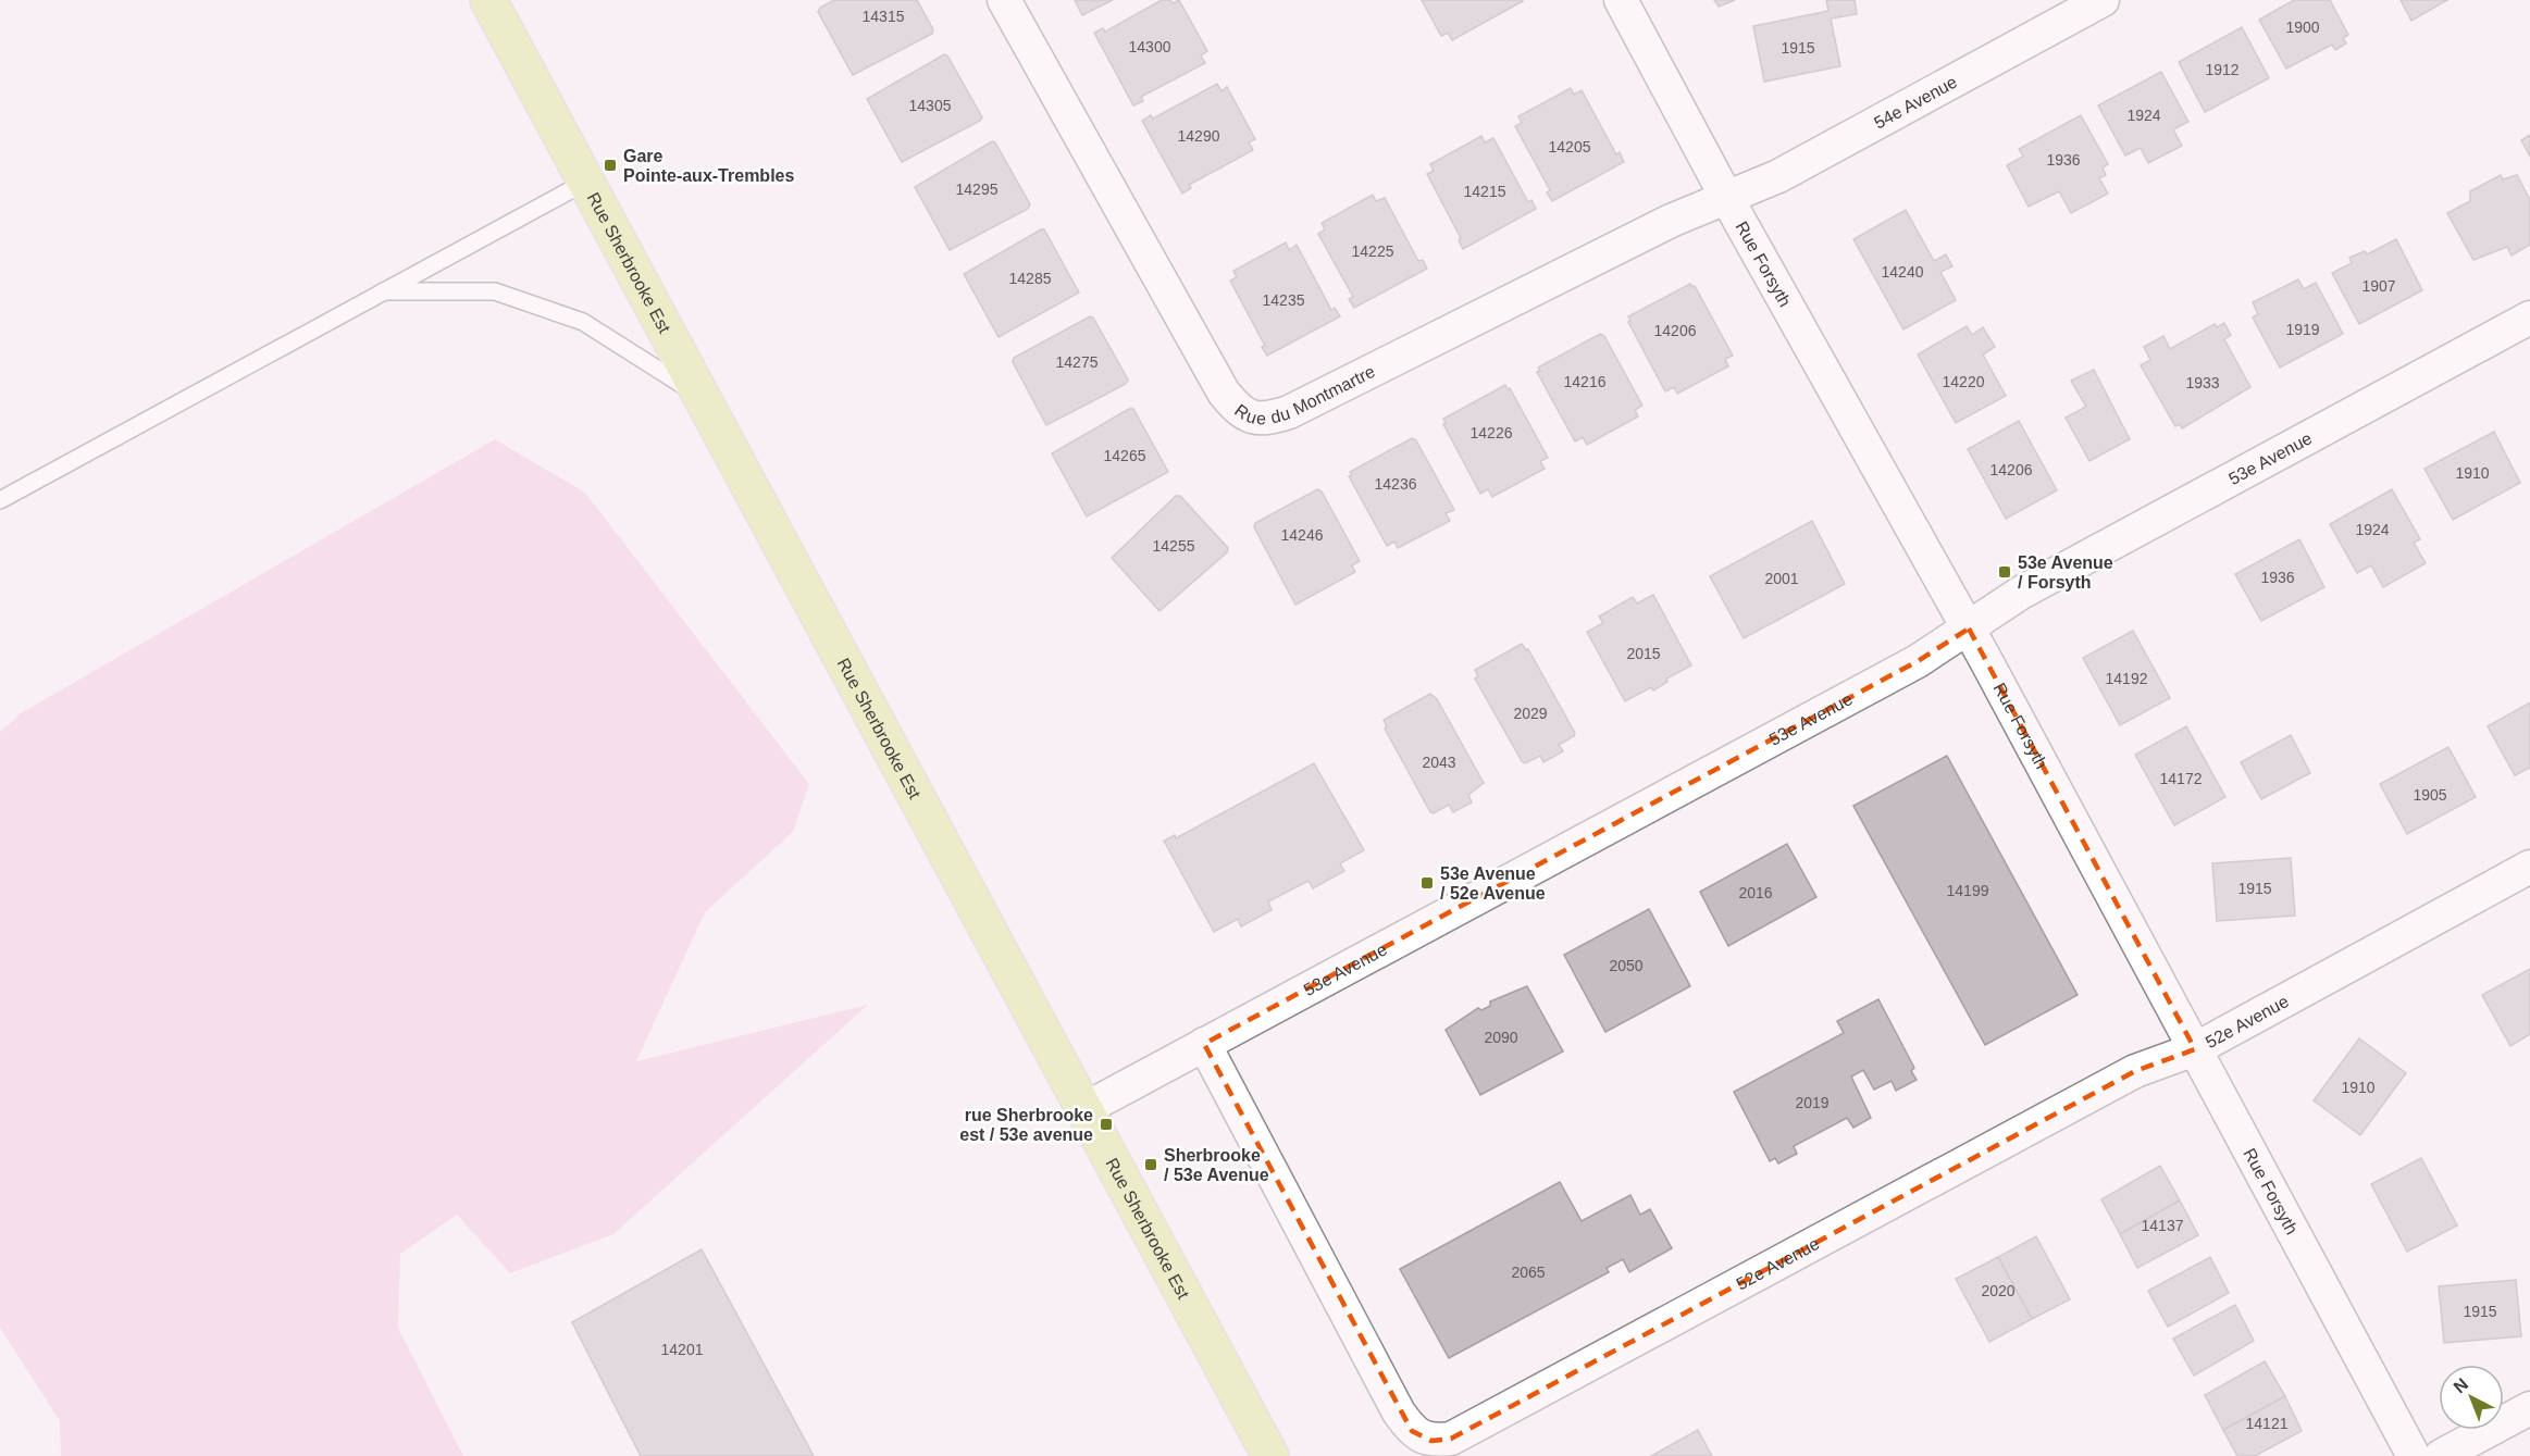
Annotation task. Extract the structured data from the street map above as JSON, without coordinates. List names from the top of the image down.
{
  "streets": {
    "main road": ["Rue Sherbrooke Est"],
    "street": [
      "54e Avenue",
      "Rue Forsyth",
      "Rue du Montmartre",
      "53e Avenue",
      "52e Avenue"
    ]
  },
  "crossings": [
    ["54e Avenue", "Rue Forsyth"],
    ["54e Avenue", "Rue du Montmartre"],
    ["Rue Sherbrooke Est", "53e Avenue"],
    ["Rue Forsyth", "Rue du Montmartre"],
    ["Rue Forsyth", "53e Avenue"],
    ["Rue Forsyth", "52e Avenue"],
    ["53e Avenue", "52e Avenue"]
  ],
  "places": {
    "transit": [
      "Gare Pointe-aux-Trembles",
      "53e Avenue / Forsyth",
      "53e Avenue / 52e Avenue",
      "rue Sherbrooke est / 53e avenue",
      "Sherbrooke / 53e Avenue"
    ]
  },
  "house_numbers": [
    "14315",
    "1900",
    "14300",
    "1915",
    "1912",
    "14305",
    "1924",
    "14290",
    "14205",
    "1936",
    "14295",
    "14215",
    "14225",
    "14240",
    "14285",
    "1907",
    "14235",
    "1919",
    "14206",
    "14275",
    "14216",
    "14220",
    "1933",
    "14226",
    "14265",
    "14206",
    "1910",
    "14236",
    "1924",
    "14246",
    "14255",
    "1936",
    "2001",
    "2015",
    "14192",
    "2029",
    "2043",
    "14172",
    "1905",
    "1915",
    "14199",
    "2016",
    "2050",
    "2090",
    "1910",
    "2019",
    "14137",
    "2065",
    "2020",
    "1915",
    "14201",
    "14121"
  ],
  "north": "top left"
}
